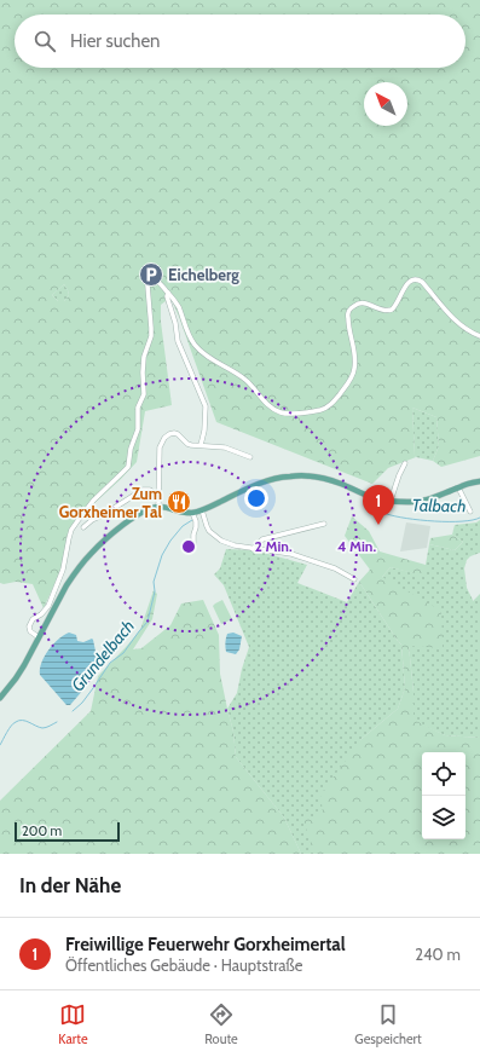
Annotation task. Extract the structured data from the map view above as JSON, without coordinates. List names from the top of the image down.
{
  "water": ["Talbach", "Grundelbach"],
  "places": {
    "parking": ["Eichelberg"],
    "restaurant": ["Zum Gorxheimer Tal"]
  },
  "scale_bar": "200 m",
  "north": "top left",
  "page": {
    "search": "Hier suchen",
    "pins": "1",
    "scale": "200 m",
    "heading": "In der Nähe",
    "list": [
      {
        "mark": "1",
        "name": "Freiwillige Feuerwehr Gorxheimertal",
        "note": "Öffentliches Gebäude · Hauptstraße",
        "value": "240 m"
      }
    ],
    "nav": ["Karte", "Route", "Gespeichert"]
  },
  "rings": ["2 Min.", "4 Min."]
}
